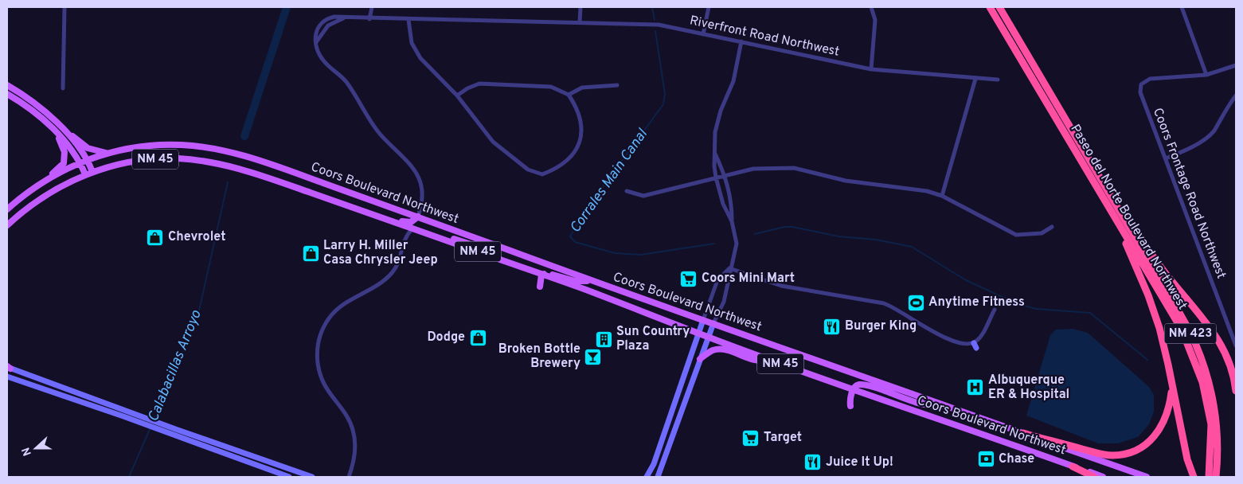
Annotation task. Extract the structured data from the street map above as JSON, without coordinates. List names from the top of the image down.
{
  "streets": {
    "highway": ["Paseo del Norte Boulevard Northwest", "NM 423"],
    "main road": ["NM 45", "Coors Boulevard Northwest"],
    "street": ["Riverfront Road Northwest", "Coors Frontage Road Northwest"]
  },
  "crossings": [
    ["NM 45", "Coors Boulevard Northwest"]
  ],
  "water": ["Corrales Main Canal", "Calabacillas Arroyo"],
  "places": {
    "shop": ["Chevrolet", "Larry H. Miller Casa Chrysler Jeep", "Dodge"],
    "supermarket": ["Coors Mini Mart", "Target"],
    "sports": ["Anytime Fitness"],
    "restaurant": ["Burger King", "Juice It Up!"],
    "building": ["Sun Country Plaza"],
    "bar": ["Broken Bottle Brewery"],
    "hospital": ["Albuquerque ER & Hospital"],
    "bank": ["Chase"]
  },
  "north": "left"
}
